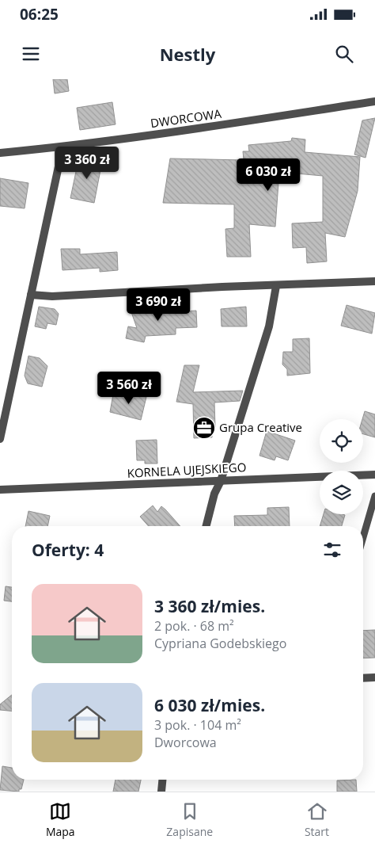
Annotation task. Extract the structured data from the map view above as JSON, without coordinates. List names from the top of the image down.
{
  "streets": {
    "street": ["DWORCOWA", "KORNELA UJEJSKIEGO"]
  },
  "places": {
    "office": ["Grupa Creative"]
  },
  "page": {
    "status": "06:25",
    "header": "Nestly",
    "price": [
      "3 360 zł",
      "6 030 zł",
      "3 690 zł",
      "3 560 zł"
    ],
    "heading": "Oferty: 4",
    "list": [
      {
        "name": "3 360 zł/mies.",
        "note": "2 pok. · 68 m² · Cypriana Godebskiego"
      },
      {
        "name": "6 030 zł/mies.",
        "note": "3 pok. · 104 m² · Dworcowa"
      }
    ],
    "tabs": ["Mapa", "Zapisane", "Start"]
  }
}
